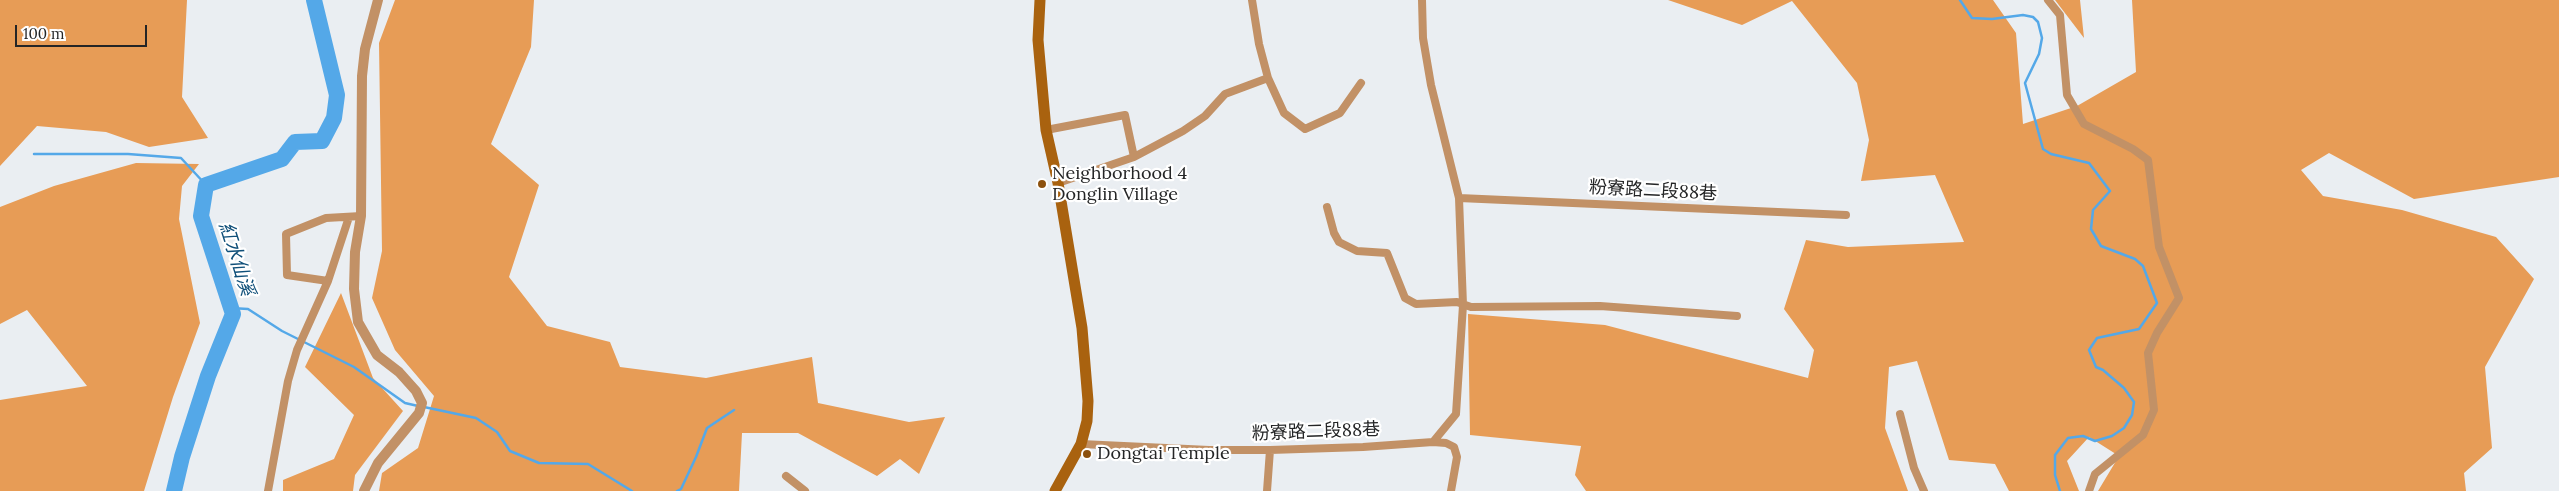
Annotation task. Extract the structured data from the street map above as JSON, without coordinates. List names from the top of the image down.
{
  "streets": {
    "street": ["粉寮路二段88巷"]
  },
  "water": ["紅水仙溪"],
  "places": ["Neighborhood 4 Donglin Village", "Dongtai Temple"],
  "scale_bar": "100 m"
}
